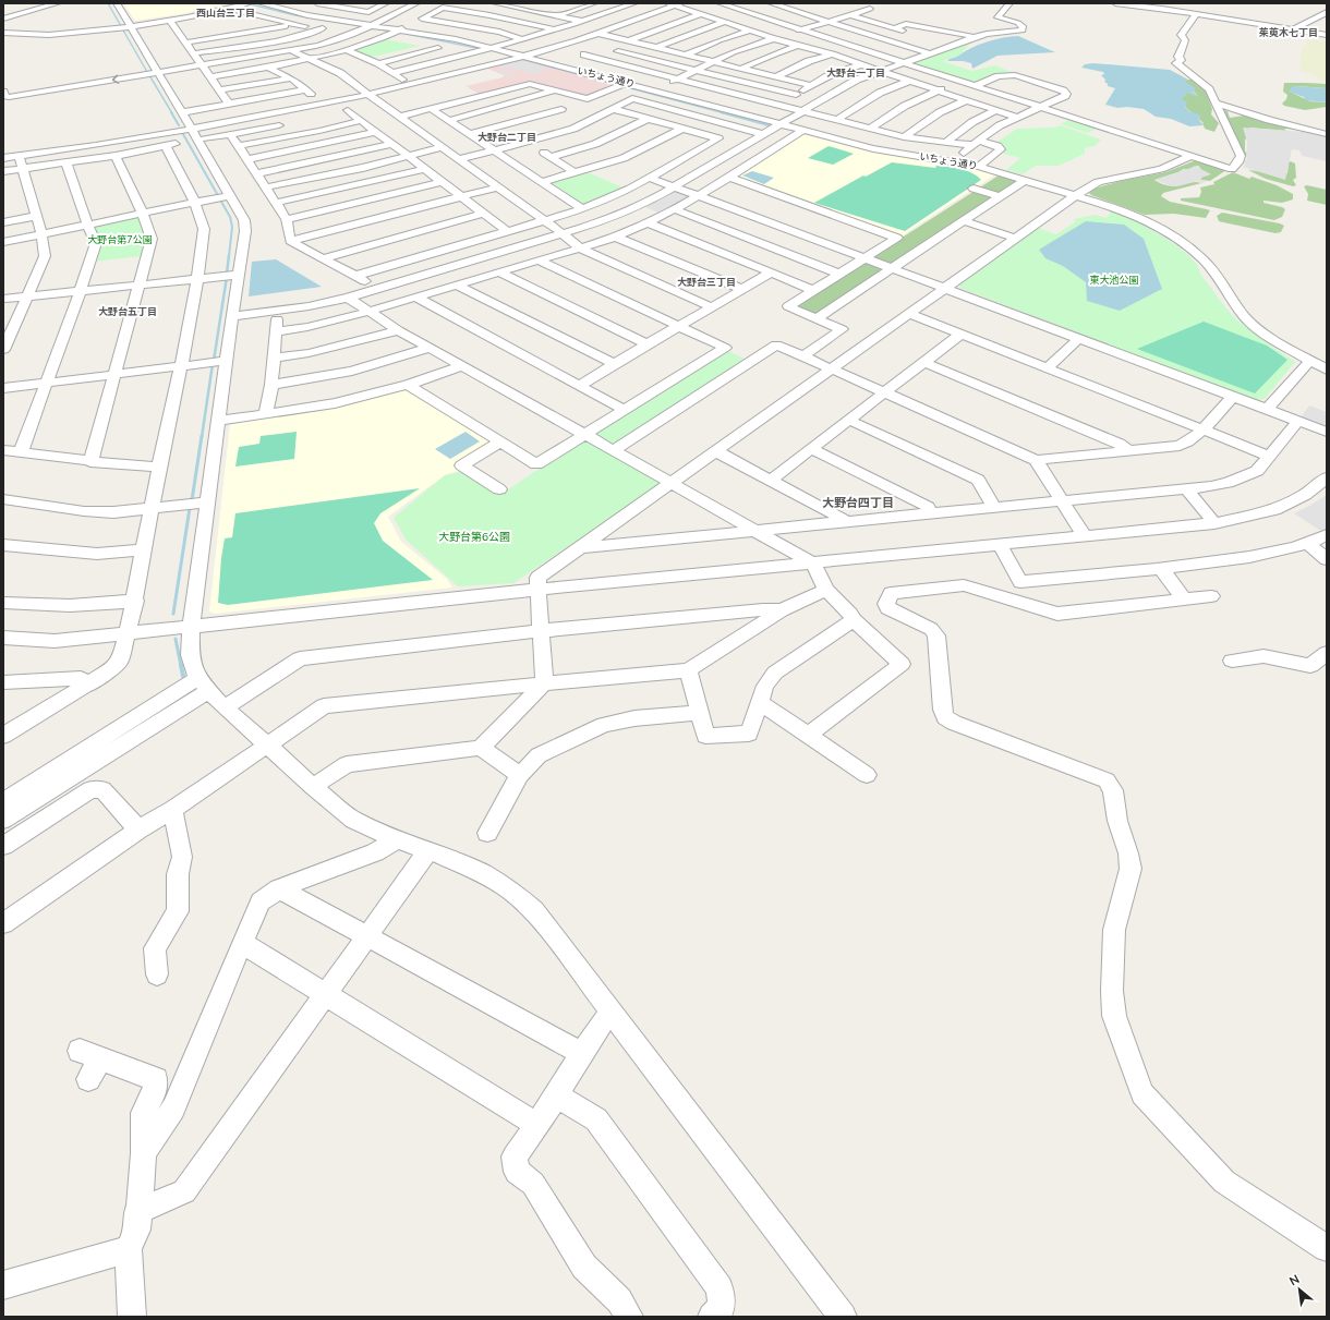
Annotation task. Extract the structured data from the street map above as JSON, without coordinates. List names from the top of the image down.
{
  "streets": {
    "street": ["いちょう通り"]
  },
  "districts": [
    "西山台三丁目",
    "茱萸木七丁目",
    "大野台一丁目",
    "大野台二丁目",
    "大野台三丁目",
    "大野台五丁目",
    "大野台四丁目"
  ],
  "parks": ["大野台第7公園", "東大池公園", "大野台第6公園"],
  "north": "top left"
}
